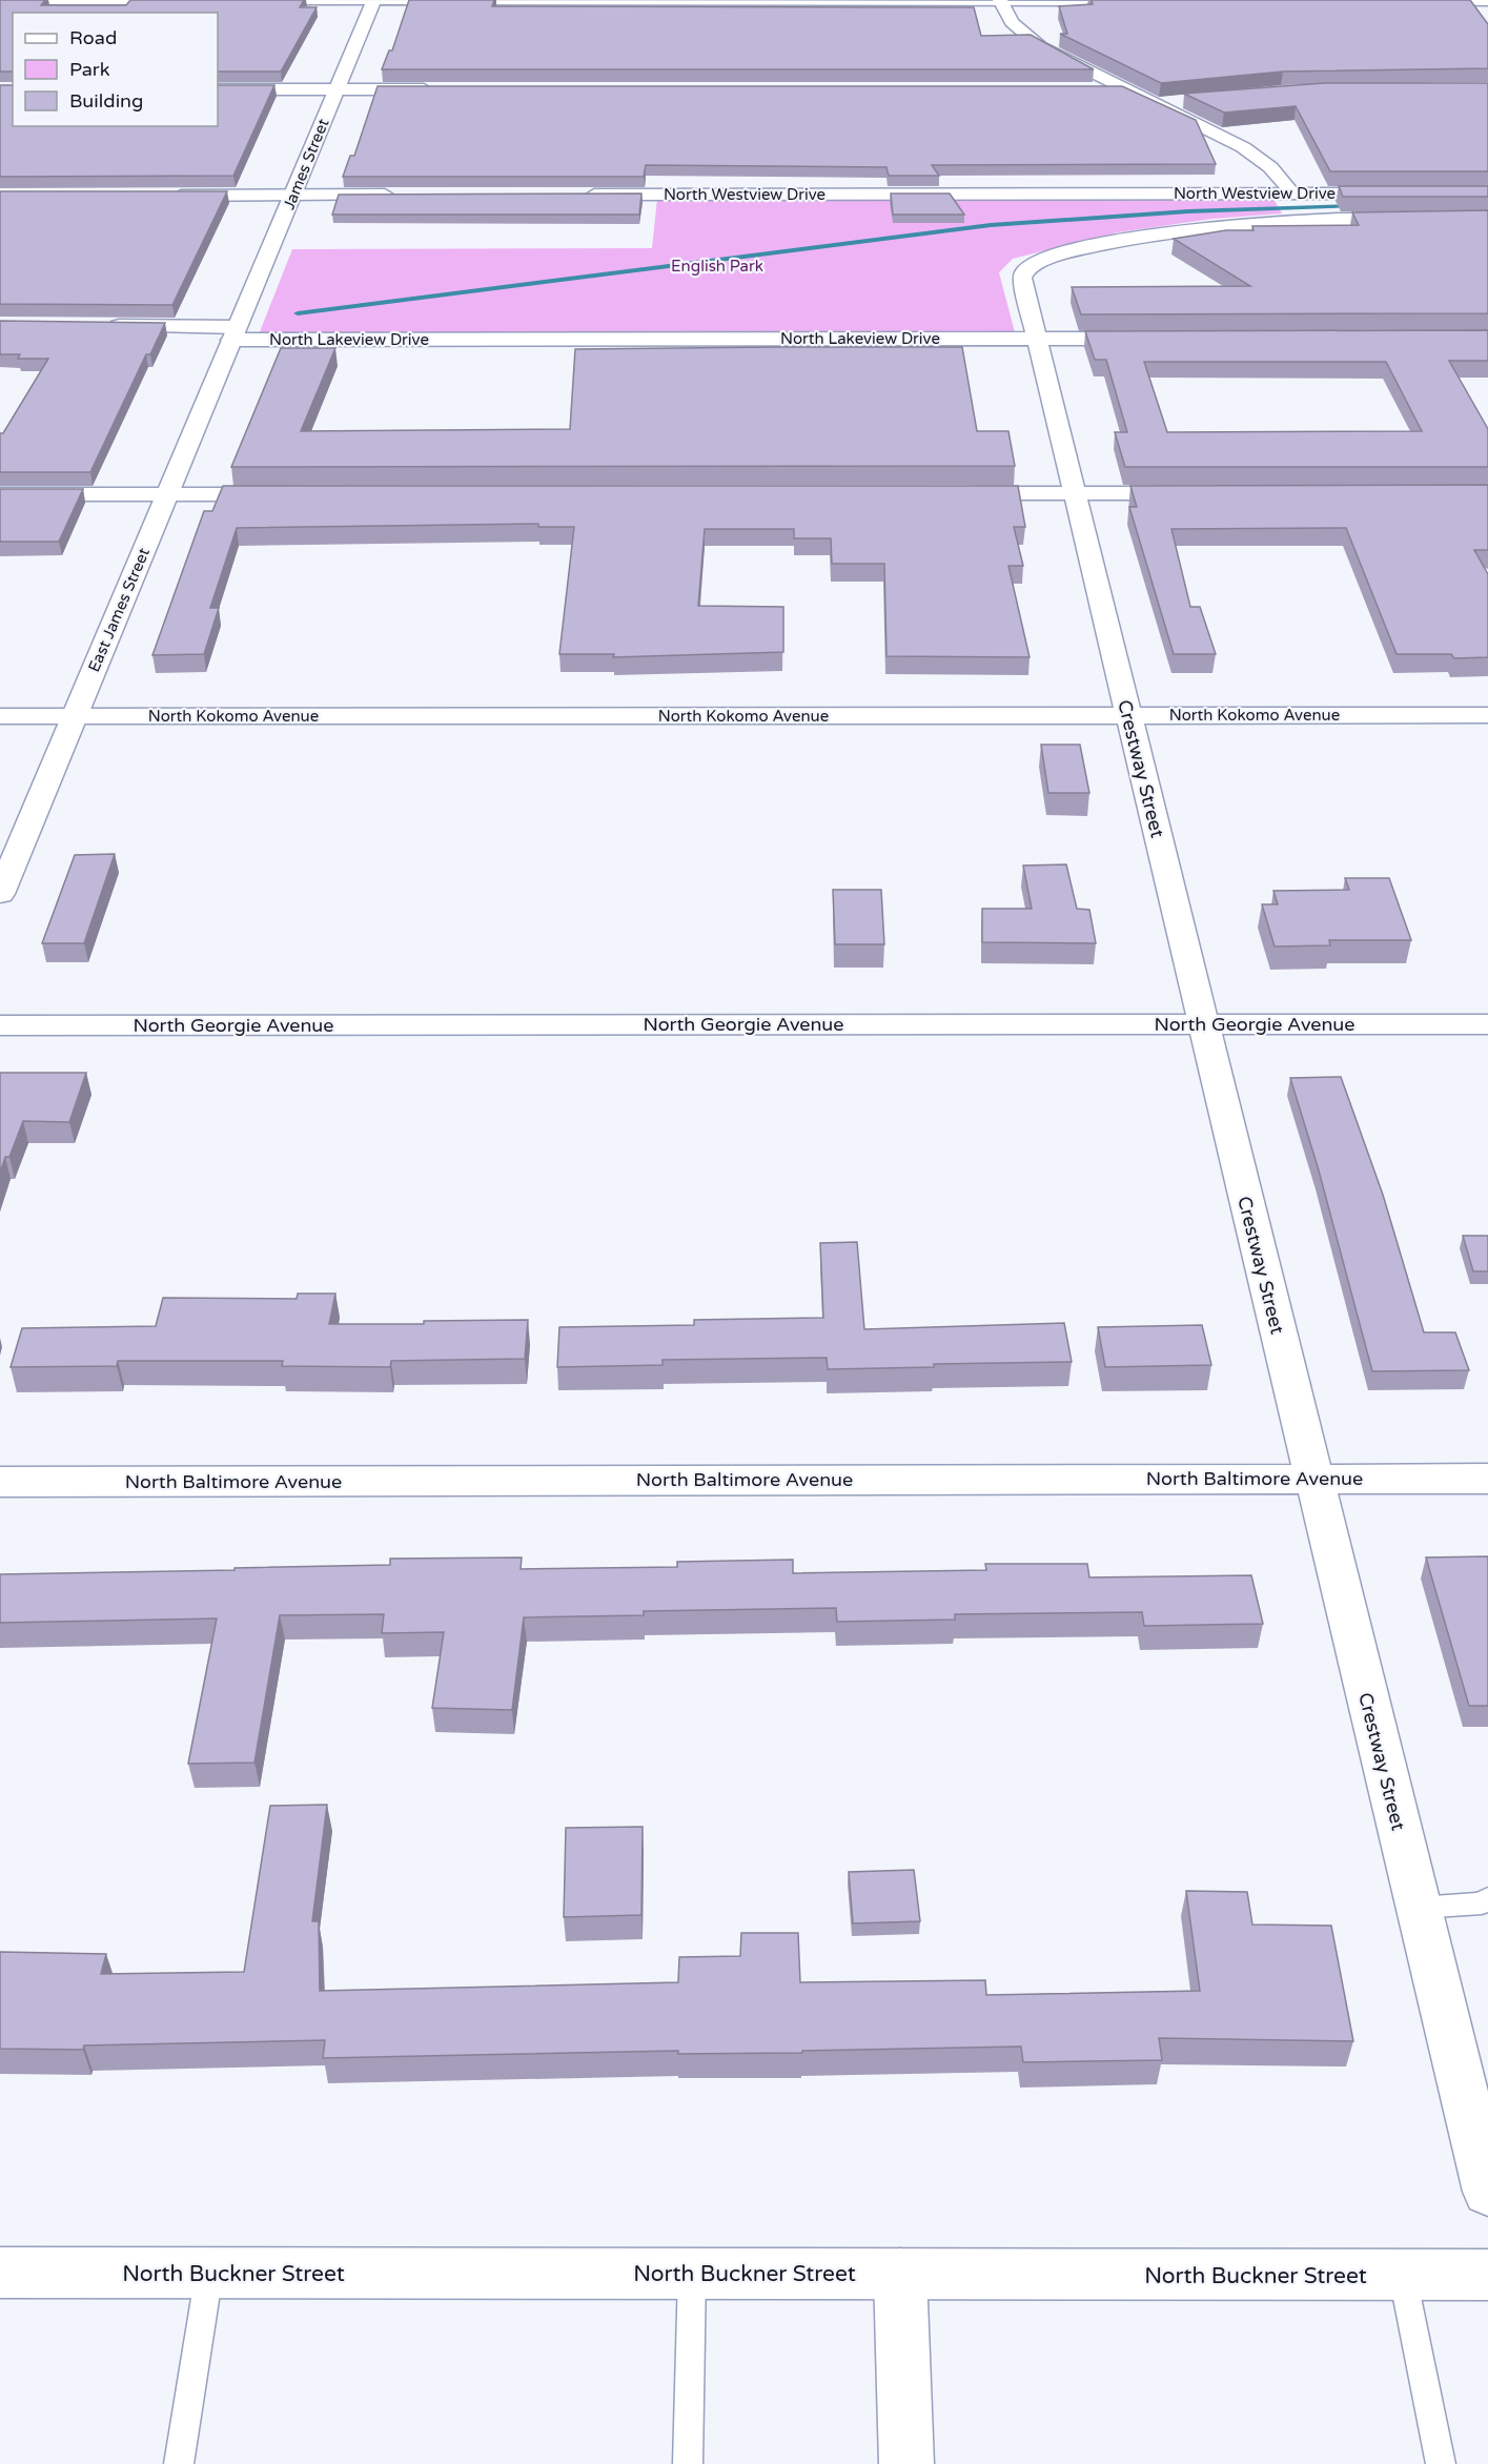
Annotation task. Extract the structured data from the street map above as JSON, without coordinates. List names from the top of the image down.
{
  "streets": {
    "street": [
      "James Street",
      "North Westview Drive",
      "North Lakeview Drive",
      "East James Street",
      "North Kokomo Avenue",
      "Crestway Street",
      "North Georgie Avenue",
      "North Baltimore Avenue",
      "North Buckner Street"
    ]
  },
  "crossings": [
    ["James Street", "North Lakeview Drive"],
    ["James Street", "East James Street"],
    ["North Westview Drive", "Crestway Street"],
    ["North Lakeview Drive", "East James Street"],
    ["North Lakeview Drive", "Crestway Street"],
    ["East James Street", "North Kokomo Avenue"],
    ["North Kokomo Avenue", "Crestway Street"],
    ["Crestway Street", "North Georgie Avenue"],
    ["Crestway Street", "North Baltimore Avenue"]
  ],
  "parks": ["English Park"],
  "legend": ["Road", "Park", "Building"]
}
